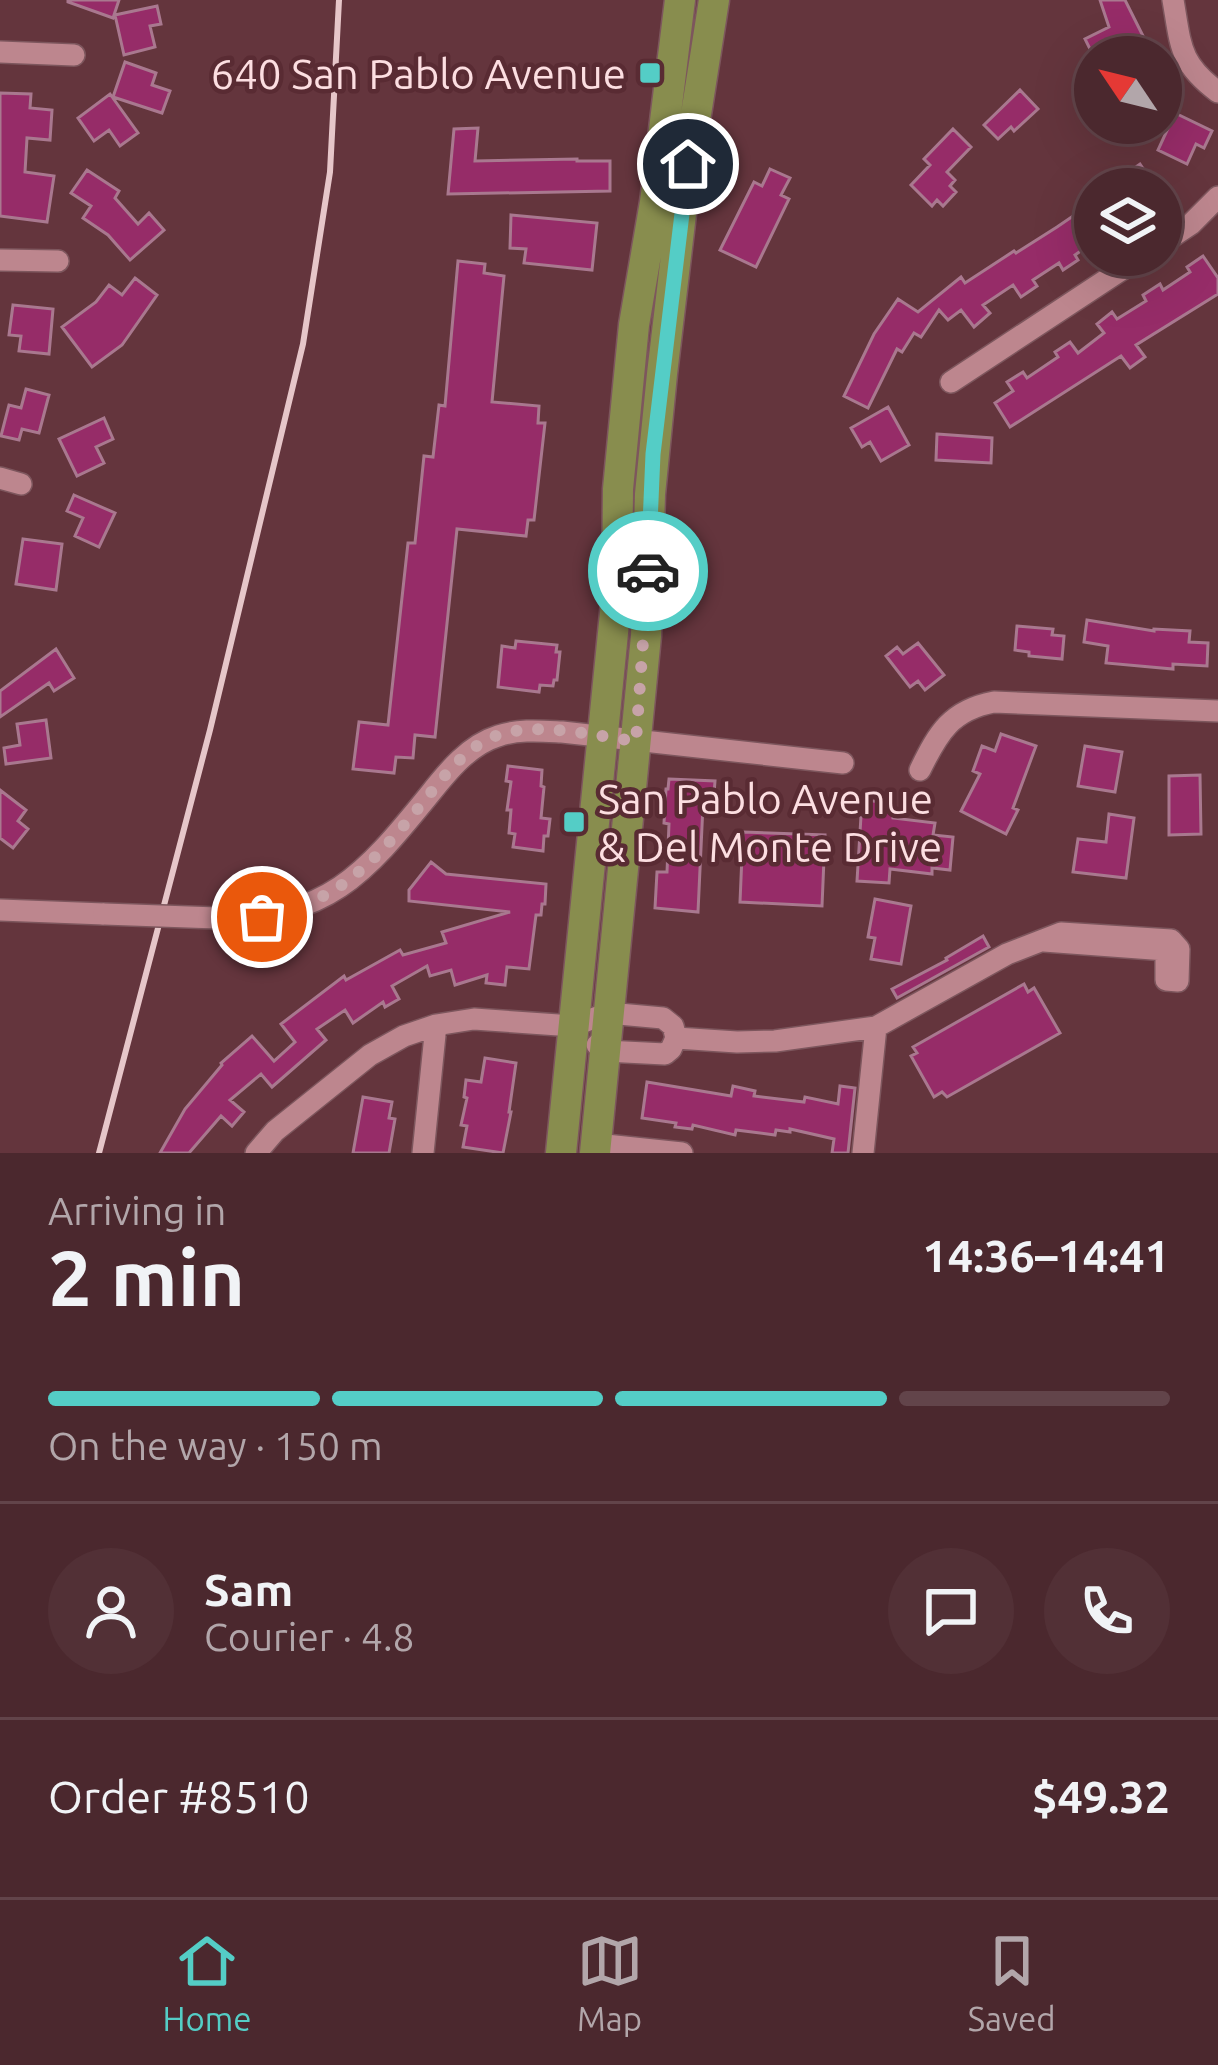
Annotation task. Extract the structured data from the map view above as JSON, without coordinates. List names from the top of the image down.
{
  "places": {
    "transit": ["640 San Pablo Avenue", "San Pablo Avenue & Del Monte Drive"]
  },
  "north": "top left",
  "page": {
    "heading": ["2 min", "Arriving in", "14:36–14:41"],
    "panel": [
      "Sam",
      "Courier · 4.8",
      "Order #8510",
      "$49.32"
    ],
    "bar": "On the way · 150 m",
    "tabs": ["Home", "Map", "Saved"]
  }
}
